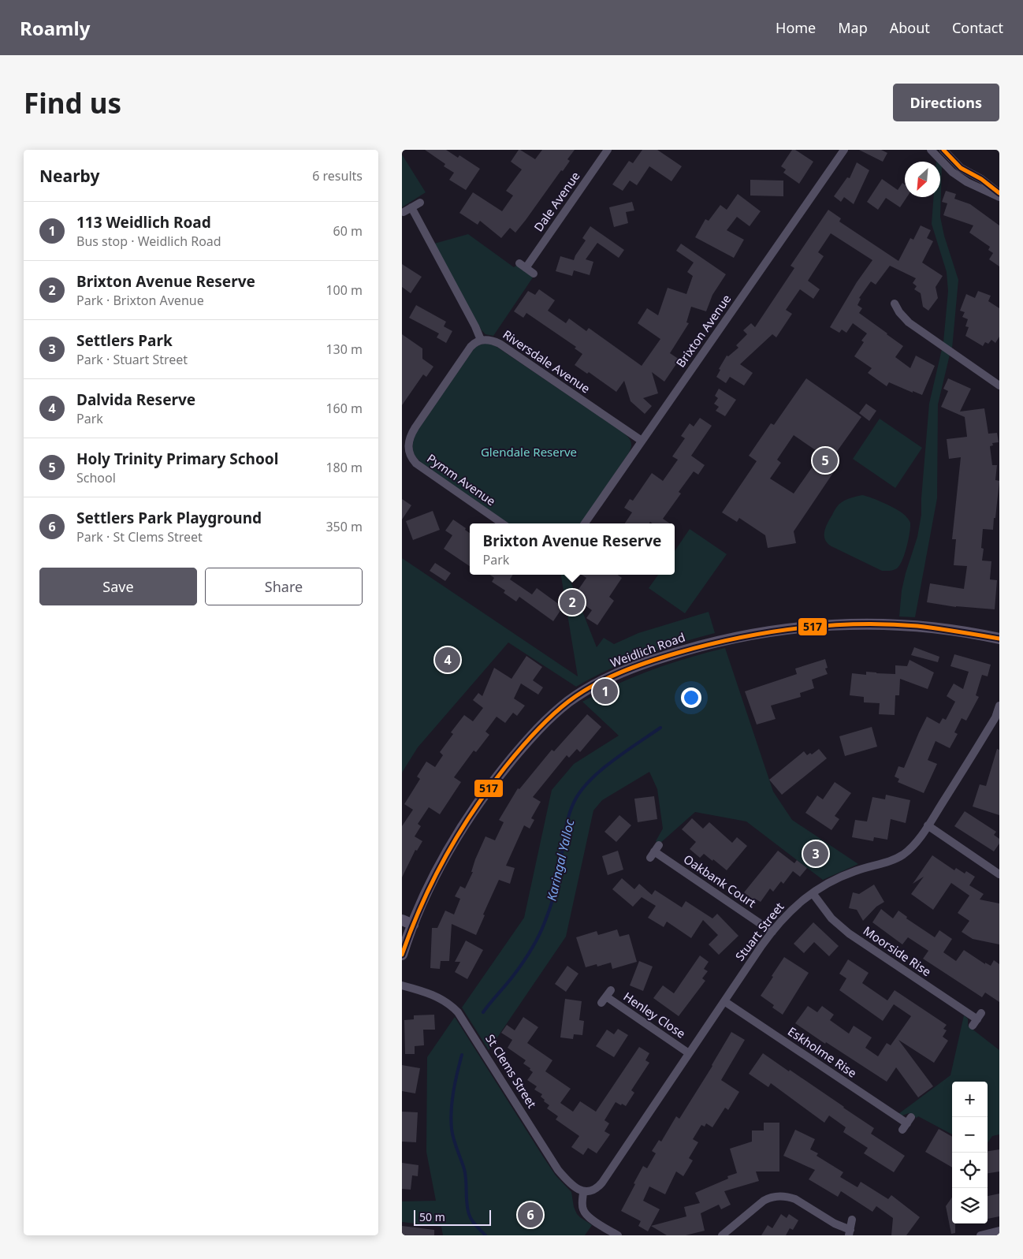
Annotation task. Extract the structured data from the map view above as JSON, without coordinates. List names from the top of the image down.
{
  "streets": {
    "street": [
      "Dale Avenue",
      "Brixton Avenue",
      "Riversdale Avenue",
      "Pymm Avenue",
      "Weidlich Road",
      "Oakbank Court",
      "Stuart Street",
      "Moorside Rise",
      "Henley Close",
      "Eskholme Rise",
      "St Clems Street"
    ]
  },
  "crossings": [
    ["Brixton Avenue", "Riversdale Avenue"],
    ["Riversdale Avenue", "Pymm Avenue"],
    ["Oakbank Court", "Stuart Street"],
    ["Stuart Street", "Moorside Rise"],
    ["Stuart Street", "Henley Close"],
    ["Stuart Street", "Eskholme Rise"],
    ["Stuart Street", "St Clems Street"]
  ],
  "water": ["Karingal Yalloc"],
  "parks": ["Glendale Reserve"],
  "lines": ["transit line 517"],
  "scale_bar": "50 m",
  "north": "bottom left",
  "page": {
    "header": "Roamly",
    "nav": [
      "Home",
      "Map",
      "About",
      "Contact"
    ],
    "buttons": [
      "Directions",
      ["Save", "Share"]
    ],
    "title": "Find us",
    "heading": ["Nearby", "6 results"],
    "list": [
      {
        "mark": "1",
        "name": "113 Weidlich Road",
        "note": "Bus stop · Weidlich Road",
        "value": "60 m"
      },
      {
        "mark": "2",
        "name": "Brixton Avenue Reserve",
        "note": "Park · Brixton Avenue",
        "value": "100 m"
      },
      {
        "mark": "3",
        "name": "Settlers Park",
        "note": "Park · Stuart Street",
        "value": "130 m"
      },
      {
        "mark": "4",
        "name": "Dalvida Reserve",
        "note": "Park",
        "value": "160 m"
      },
      {
        "mark": "5",
        "name": "Holy Trinity Primary School",
        "note": "School",
        "value": "180 m"
      },
      {
        "mark": "6",
        "name": "Settlers Park Playground",
        "note": "Park · St Clems Street",
        "value": "350 m"
      }
    ],
    "pins": [
      "5",
      "2",
      "4",
      "1",
      "3",
      "6"
    ],
    "popup": ["Brixton Avenue Reserve", "Park"],
    "map_buttons": ["+", "−"],
    "scale": "50 m"
  }
}
